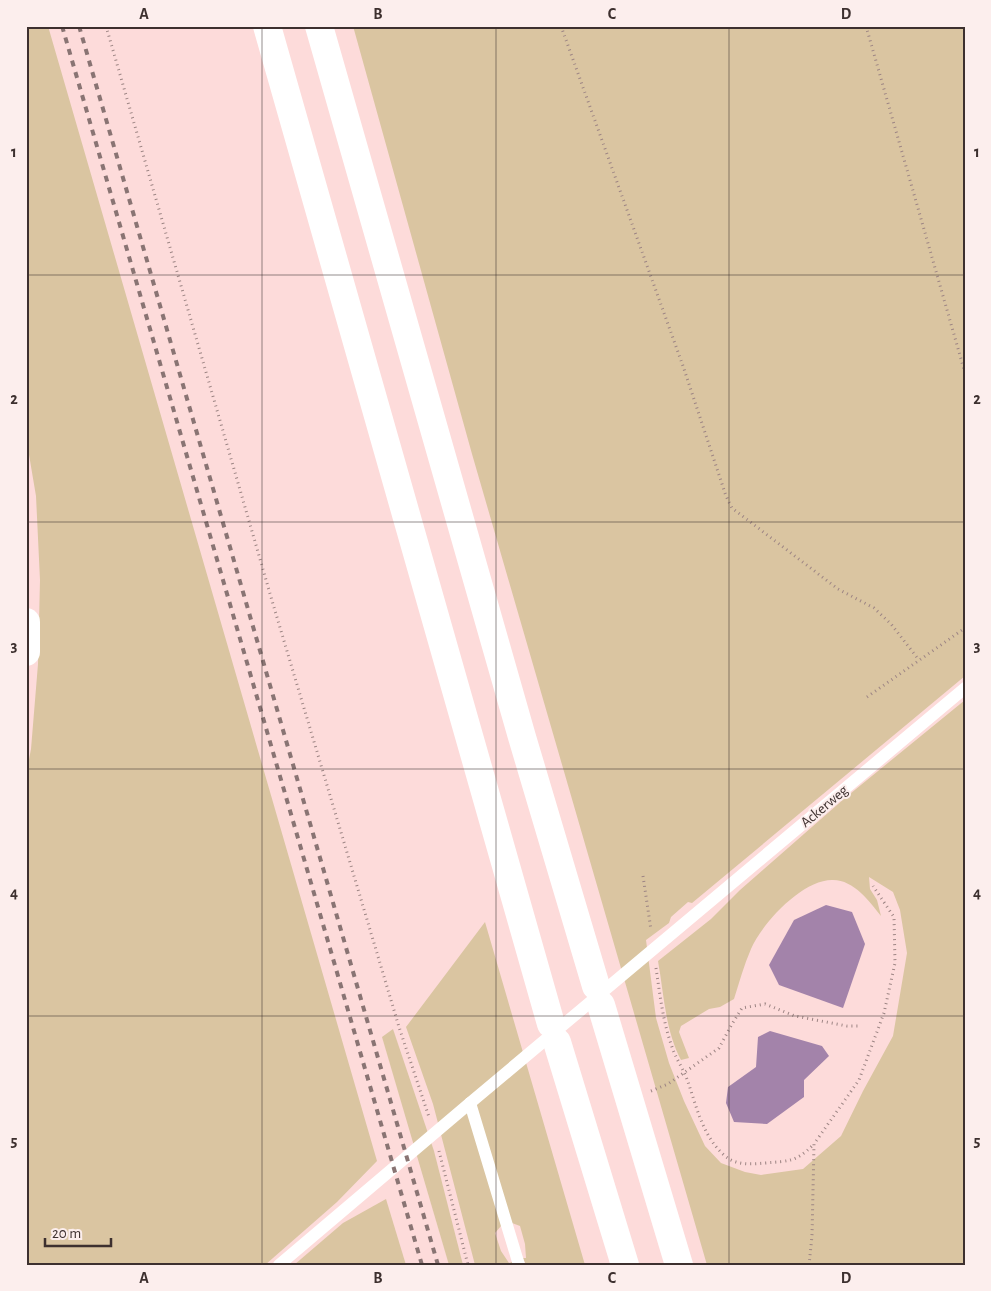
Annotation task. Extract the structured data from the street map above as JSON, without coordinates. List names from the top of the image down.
{
  "streets": {
    "lane": ["Ackerweg"]
  },
  "scale_bar": "20 m",
  "grid": {
    "columns": [
      "A",
      "B",
      "C",
      "D"
    ],
    "rows": [
      "1",
      "2",
      "3",
      "4",
      "5"
    ]
  }
}
